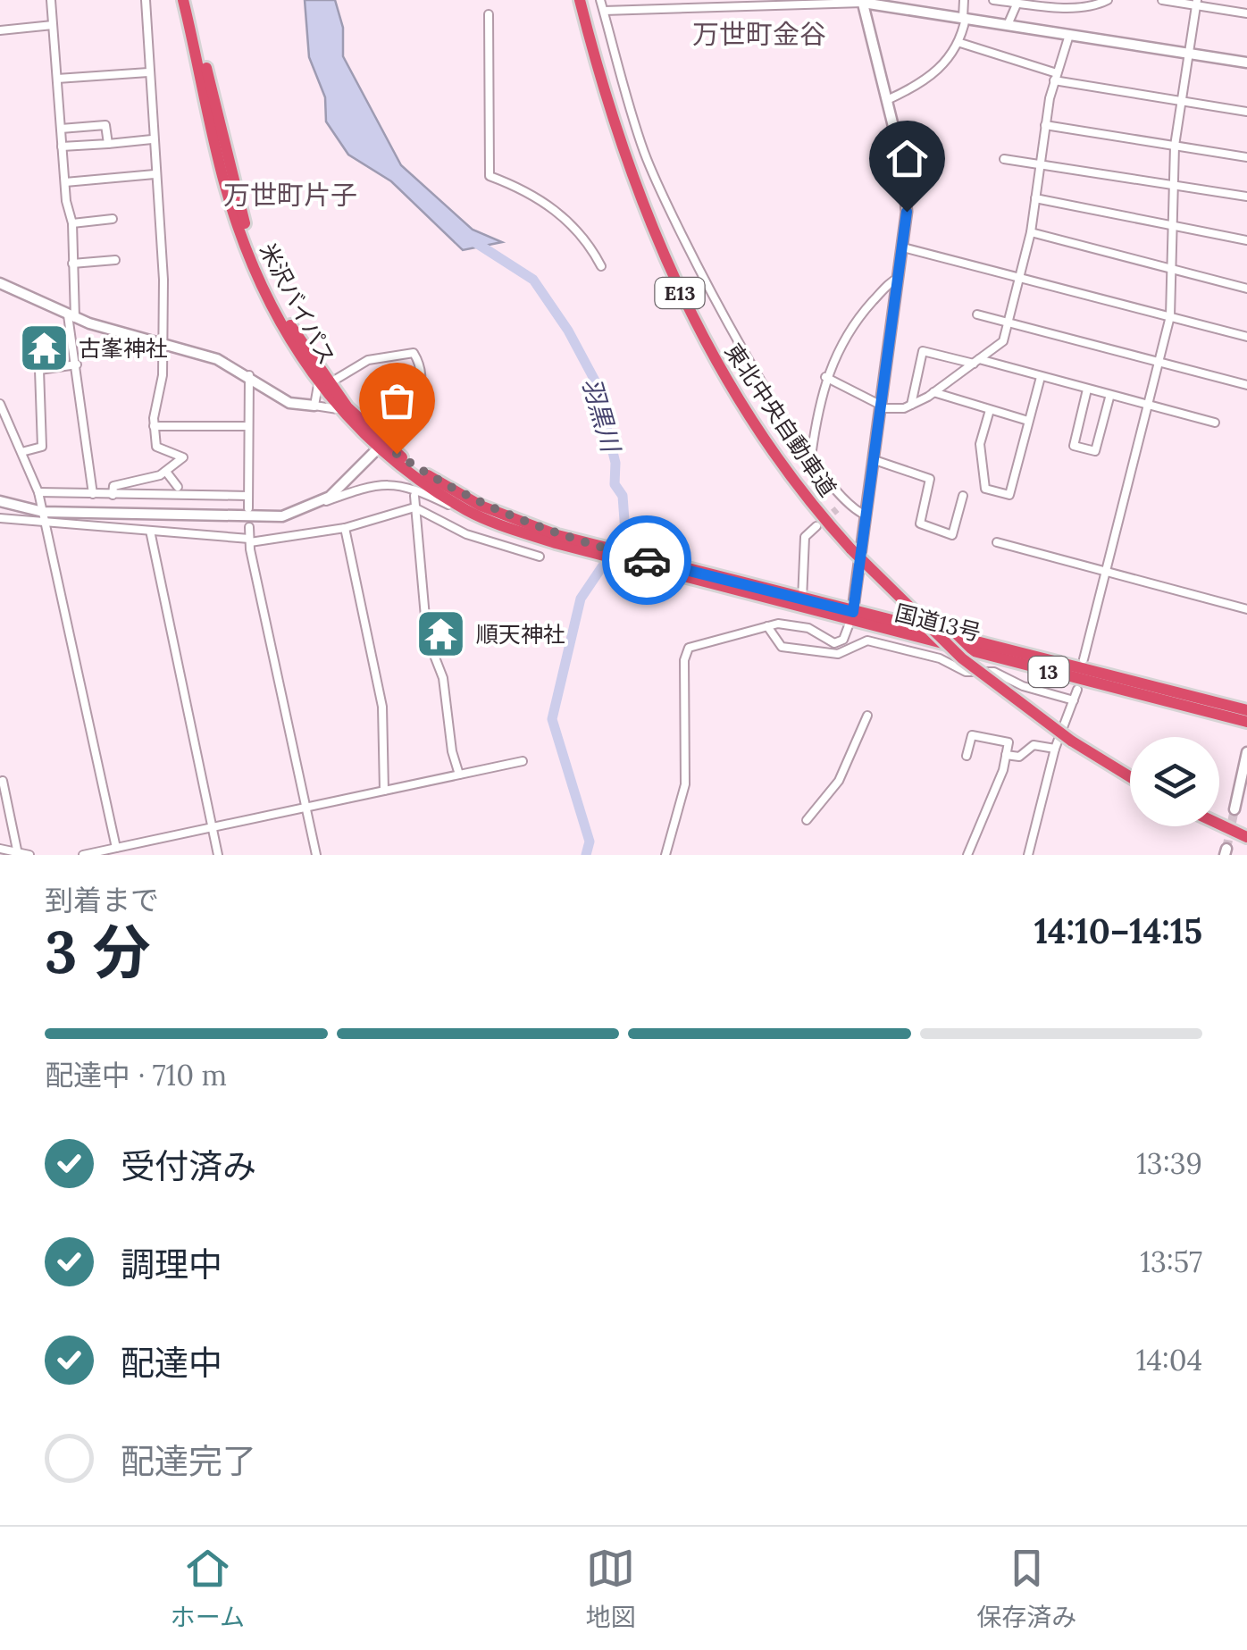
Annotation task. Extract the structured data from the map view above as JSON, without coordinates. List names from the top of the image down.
{
  "streets": {
    "highway": [
      "E13",
      "米沢バイパス",
      "東北中央自動車道",
      "国道13号",
      "13"
    ]
  },
  "crossings": [
    ["米沢バイパス", "国道13号"]
  ],
  "districts": ["万世町金谷", "万世町片子"],
  "water": ["羽黒川"],
  "places": {
    "temple": ["古峯神社", "順天神社"]
  },
  "page": {
    "heading": ["3 分", "到着まで", "14:10–14:15"],
    "bar": "配達中 · 710 m",
    "list": [
      ["受付済み", "13:39"],
      ["調理中", "13:57"],
      ["配達中", "14:04"],
      "配達完了"
    ],
    "tabs": ["ホーム", "地図", "保存済み"]
  }
}
